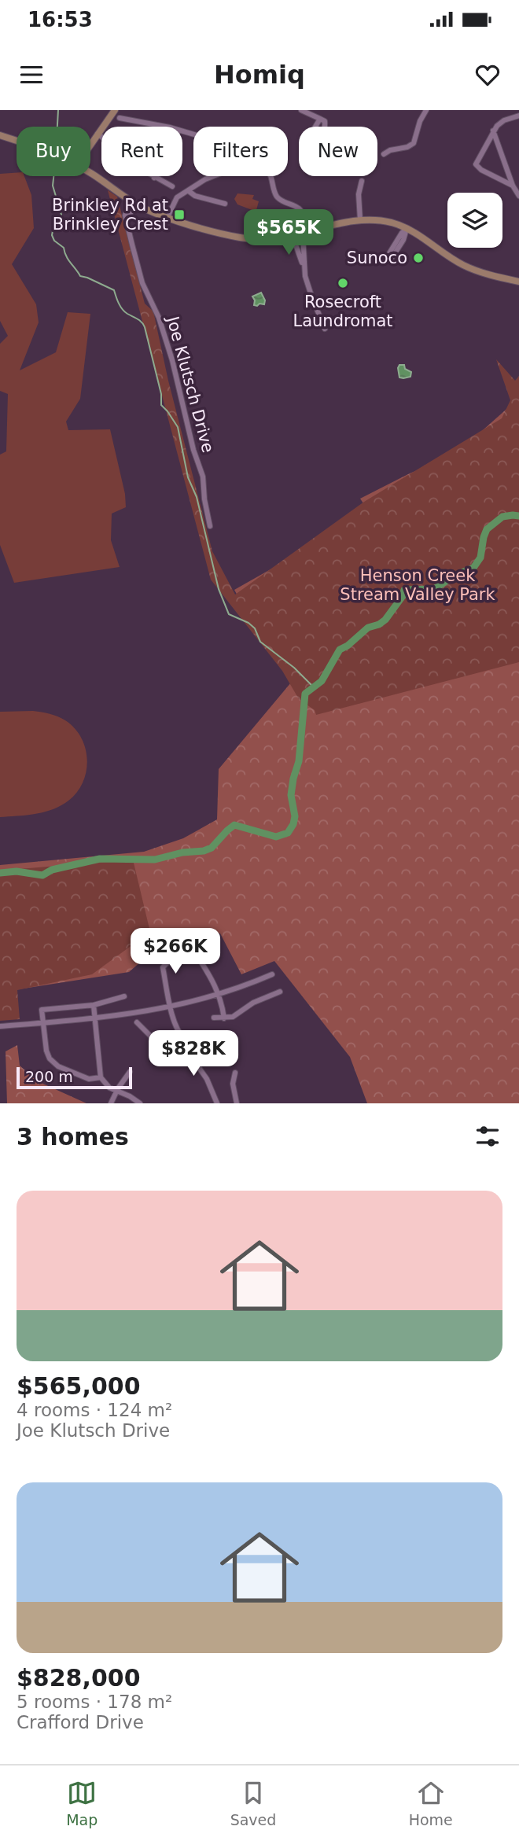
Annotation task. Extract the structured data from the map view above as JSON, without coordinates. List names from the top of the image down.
{
  "streets": {
    "street": ["Joe Klutsch Drive"]
  },
  "parks": ["Henson Creek Stream Valley Park"],
  "places": {
    "transit": ["Brinkley Rd at Brinkley Crest"],
    "other": ["Sunoco", "Rosecroft Laundromat"]
  },
  "scale_bar": "200 m",
  "page": {
    "status": "16:53",
    "header": "Homiq",
    "chip": [
      "Buy",
      "Rent",
      "Filters",
      "New"
    ],
    "price": ["$565K", "$266K", "$828K"],
    "scale": "200 m",
    "heading": "3 homes",
    "list": [
      {
        "name": "$565,000",
        "note": "4 rooms · 124 m² · Joe Klutsch Drive"
      },
      {
        "name": "$828,000",
        "note": "5 rooms · 178 m² · Crafford Drive"
      }
    ],
    "tabs": ["Map", "Saved", "Home"]
  }
}
